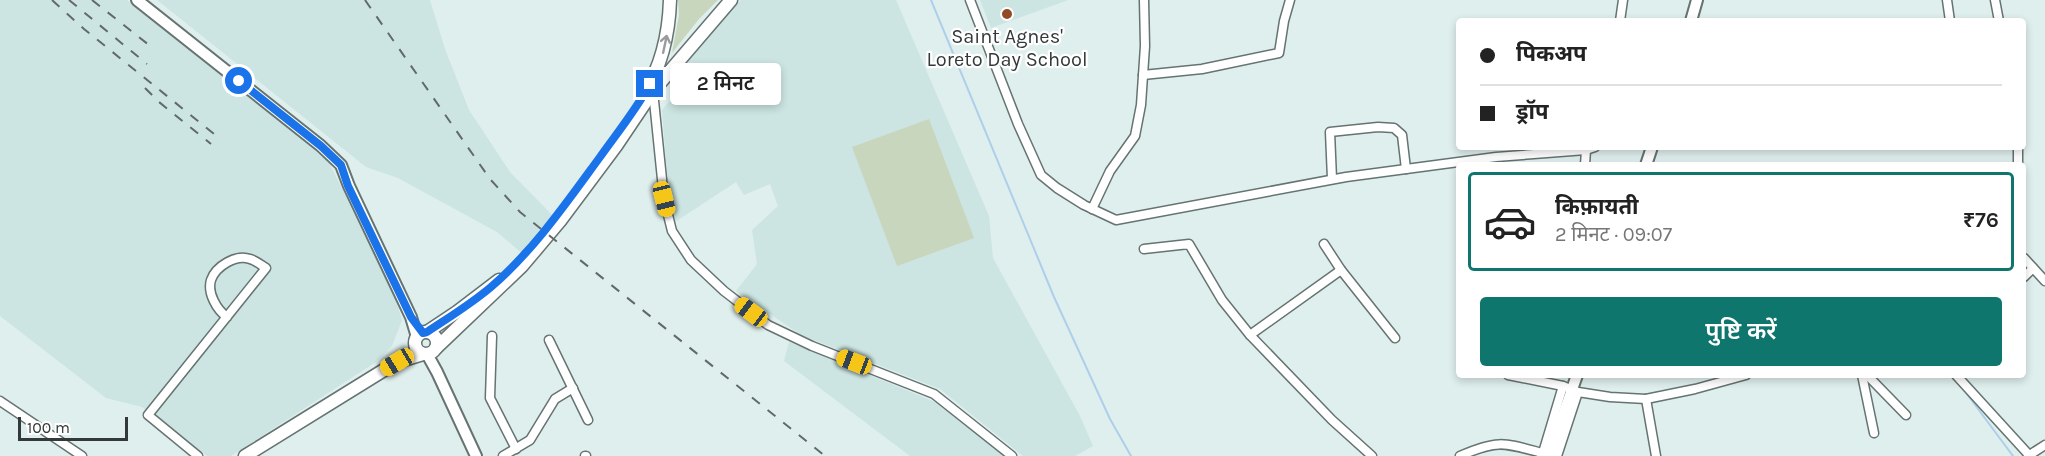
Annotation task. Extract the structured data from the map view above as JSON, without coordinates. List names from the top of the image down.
{
  "places": ["Saint Agnes' Loreto Day School"],
  "scale_bar": "100 m",
  "page": {
    "banner": ["पिकअप", "ड्रॉप"],
    "bubble": "2 मिनट",
    "list": [
      {
        "name": "किफ़ायती",
        "note": "2 मिनट · 09:07",
        "value": "₹76"
      }
    ],
    "buttons": "पुष्टि करें",
    "scale": "100 m"
  }
}
